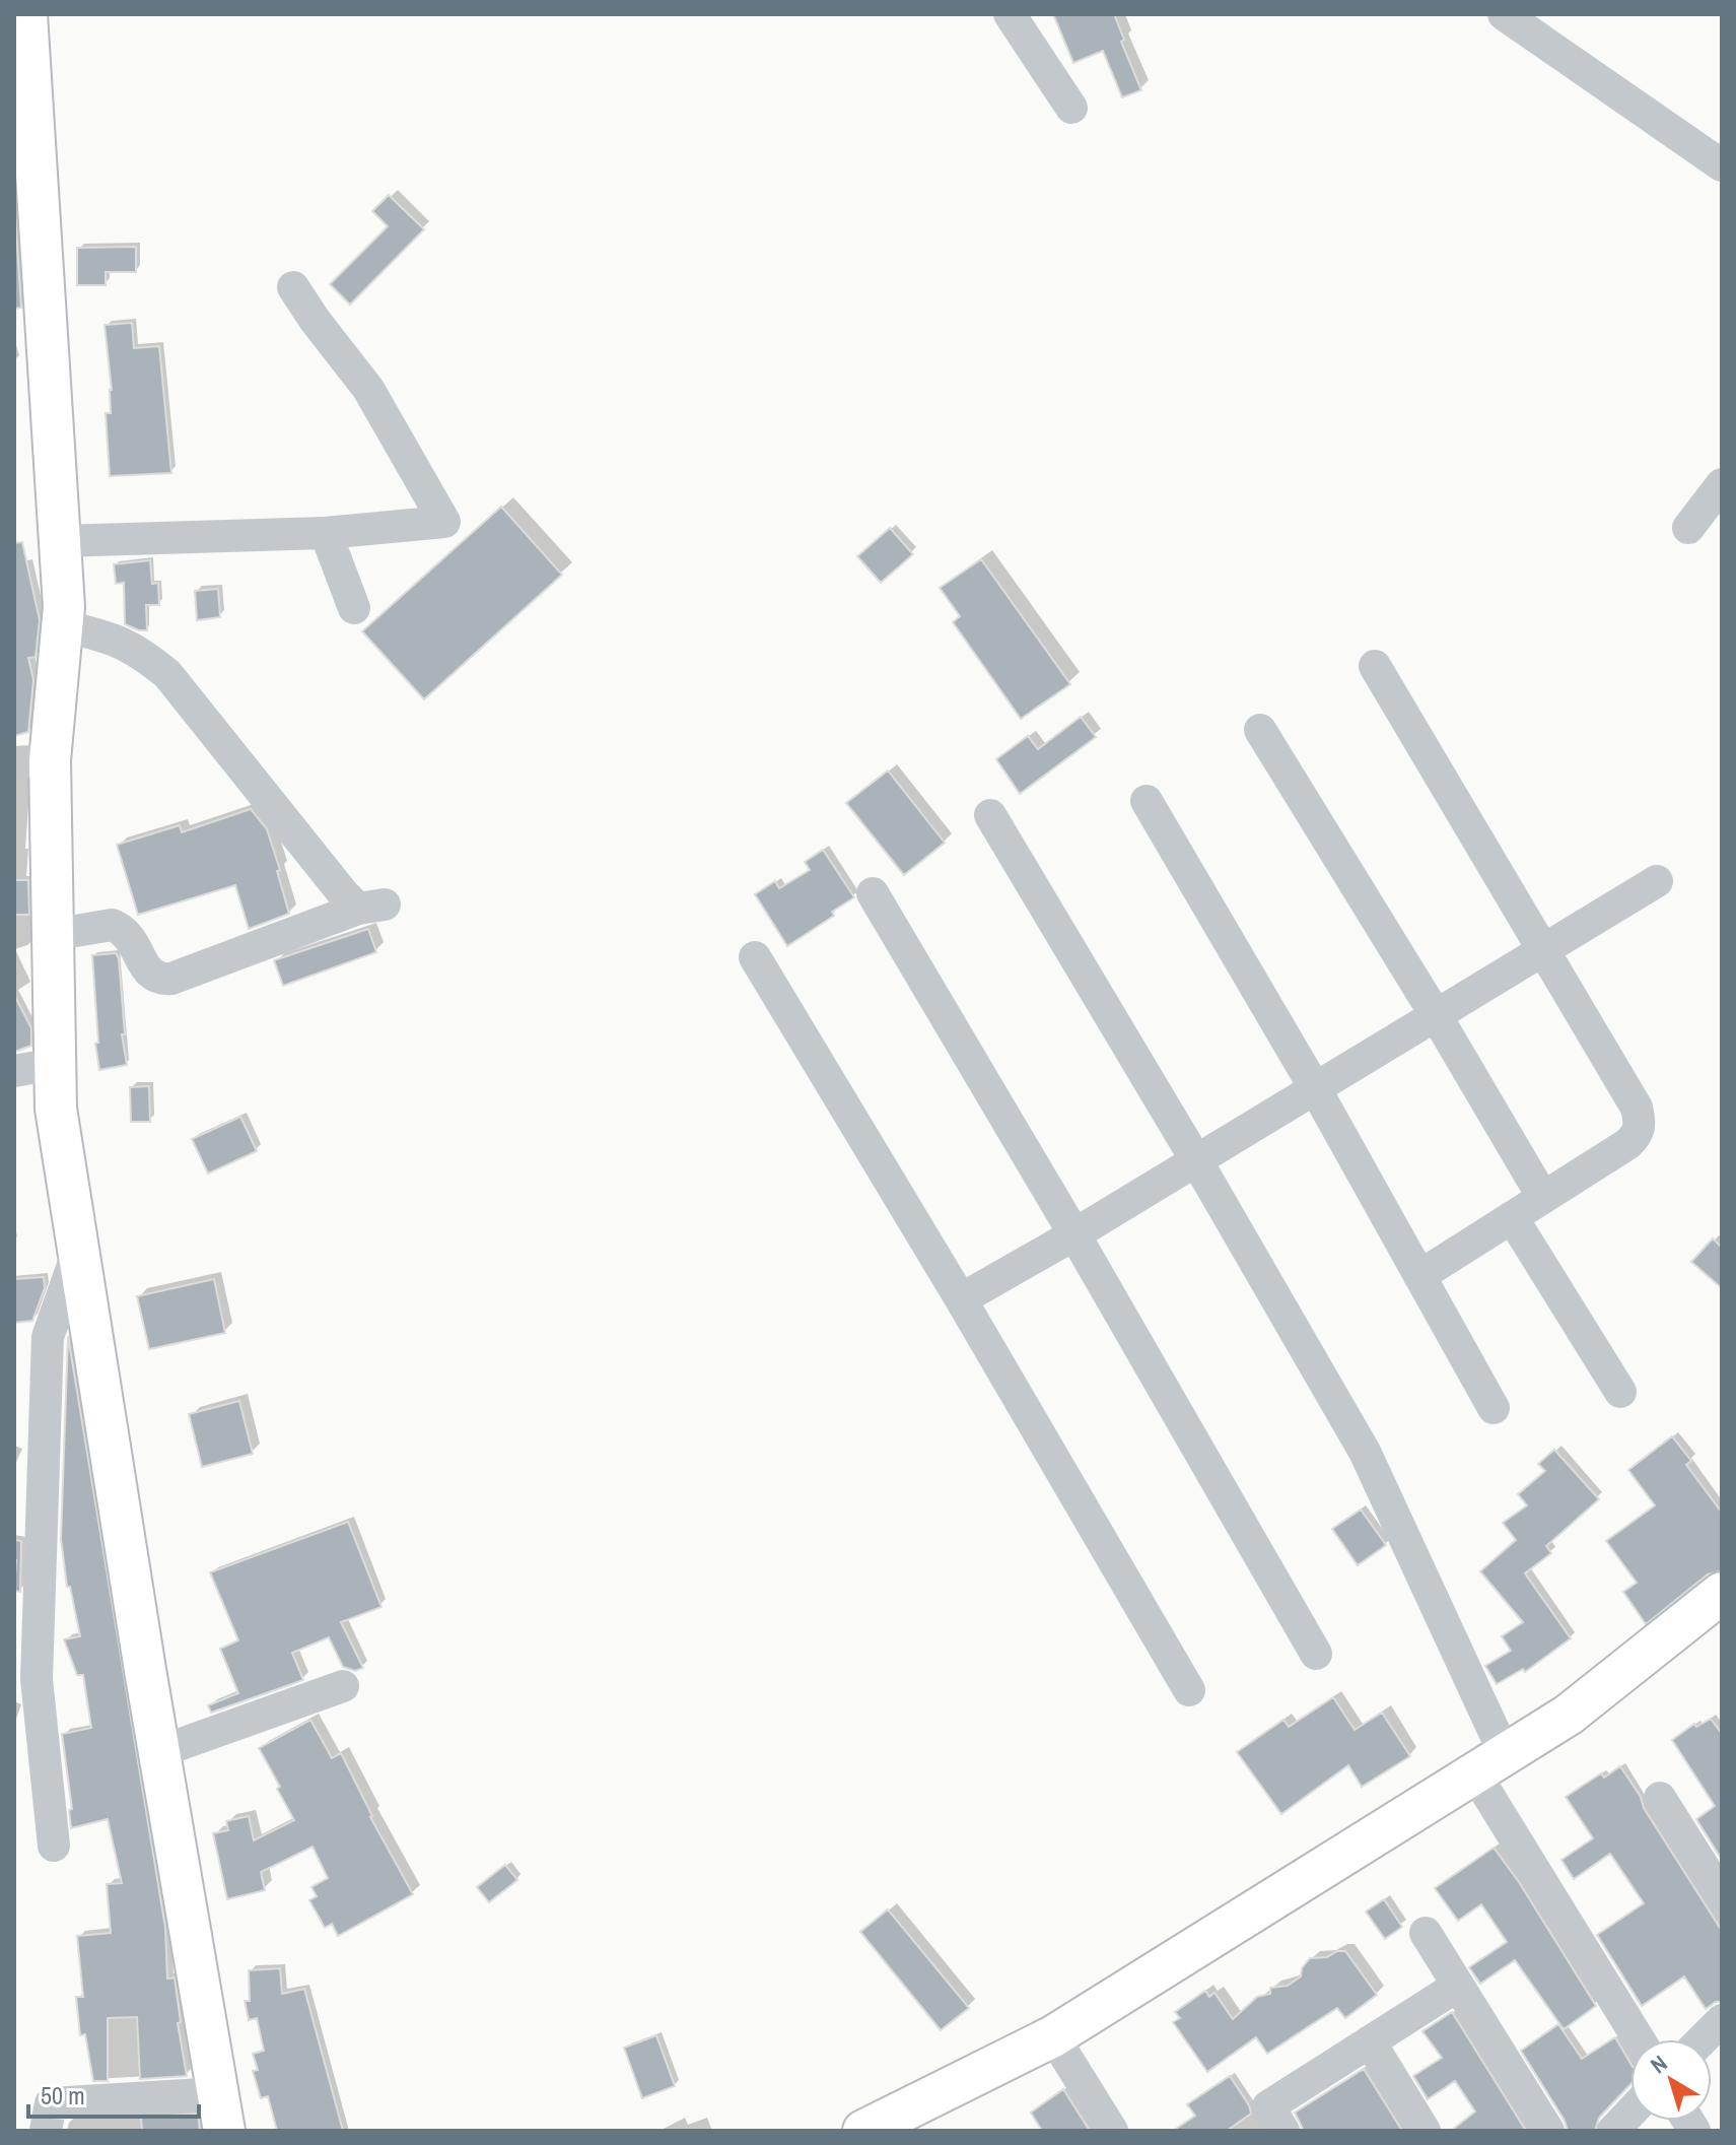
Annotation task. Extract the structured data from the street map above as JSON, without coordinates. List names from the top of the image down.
{
  "scale_bar": "50 m",
  "north": "top left"
}
